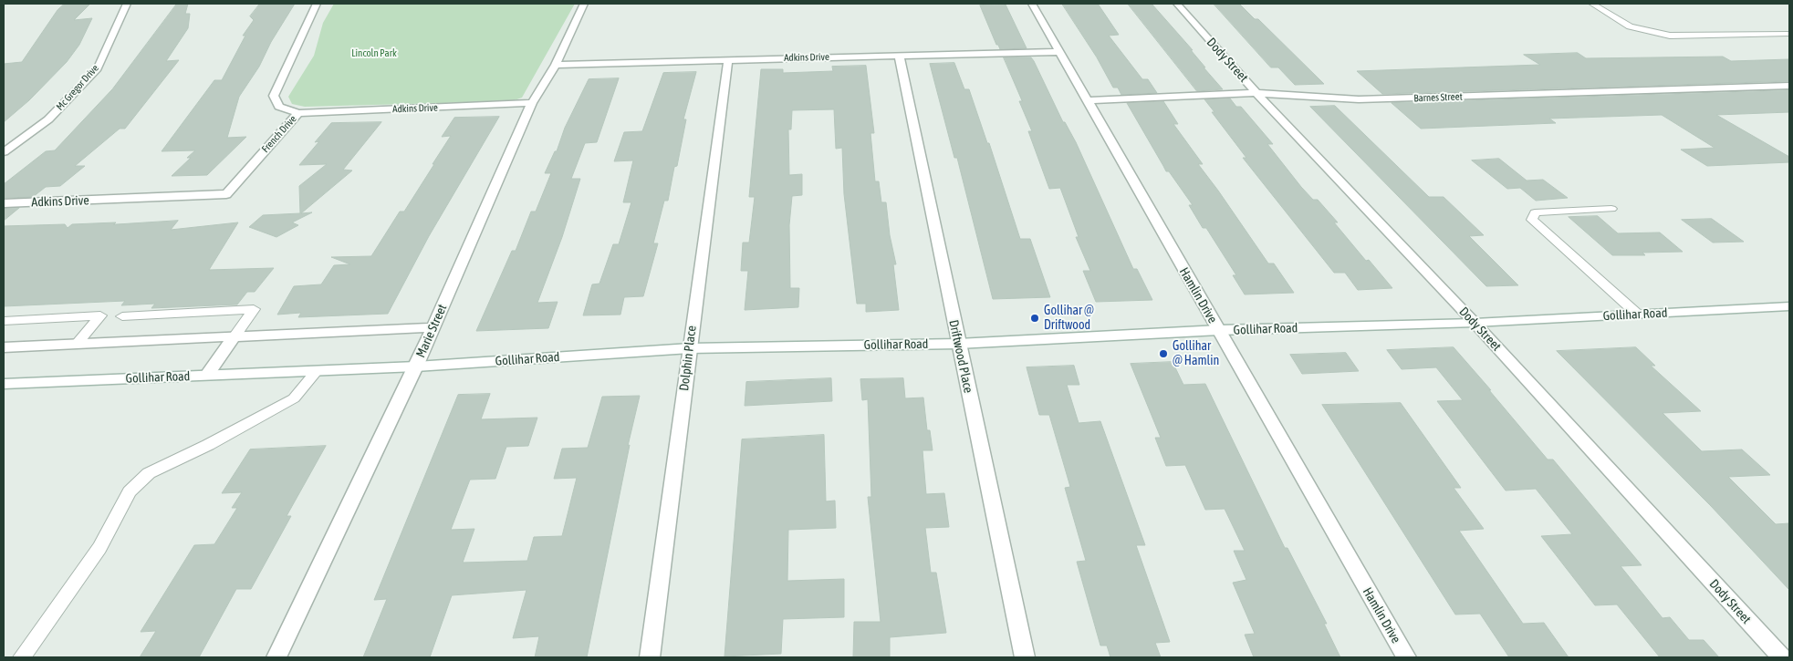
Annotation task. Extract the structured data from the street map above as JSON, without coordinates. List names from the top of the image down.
{
  "streets": {
    "street": [
      "Adkins Drive",
      "Dody Street",
      "Mc Gregor Drive",
      "Barnes Street",
      "French Drive",
      "Hamlin Drive",
      "Gollihar Road",
      "Marie Street",
      "Driftwood Place",
      "Dolphin Place"
    ]
  },
  "crossings": [
    ["Adkins Drive", "French Drive"],
    ["Adkins Drive", "Hamlin Drive"],
    ["Adkins Drive", "Marie Street"],
    ["Adkins Drive", "Driftwood Place"],
    ["Adkins Drive", "Dolphin Place"],
    ["Dody Street", "Barnes Street"],
    ["Dody Street", "Gollihar Road"],
    ["Barnes Street", "Hamlin Drive"],
    ["Hamlin Drive", "Gollihar Road"],
    ["Gollihar Road", "Marie Street"],
    ["Gollihar Road", "Driftwood Place"],
    ["Gollihar Road", "Dolphin Place"]
  ],
  "parks": ["Lincoln Park"],
  "places": ["Gollihar @ Driftwood", "Gollihar @ Hamlin"]
}
